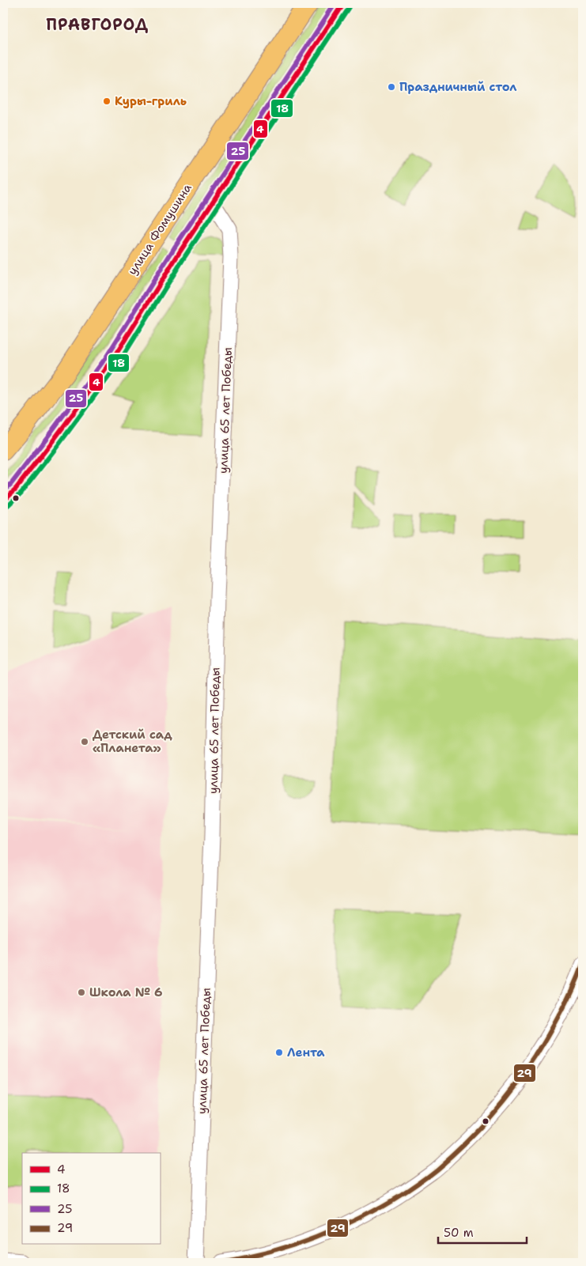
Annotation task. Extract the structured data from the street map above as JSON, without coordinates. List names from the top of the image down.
{
  "streets": {
    "main road": ["улица Фомушина"],
    "street": ["улица 65 лет Победы"]
  },
  "districts": ["ПРАВГОРОД"],
  "places": [
    "Праздничный стол",
    "Куры-гриль",
    "Детский сад «Планета»",
    "Школа № 6",
    "Лента"
  ],
  "lines": [
    "transit line 4",
    "transit line 25",
    "transit line 18",
    "transit line 29"
  ],
  "legend": [
    "4",
    "18",
    "25",
    "29"
  ],
  "scale_bar": "50 m"
}
